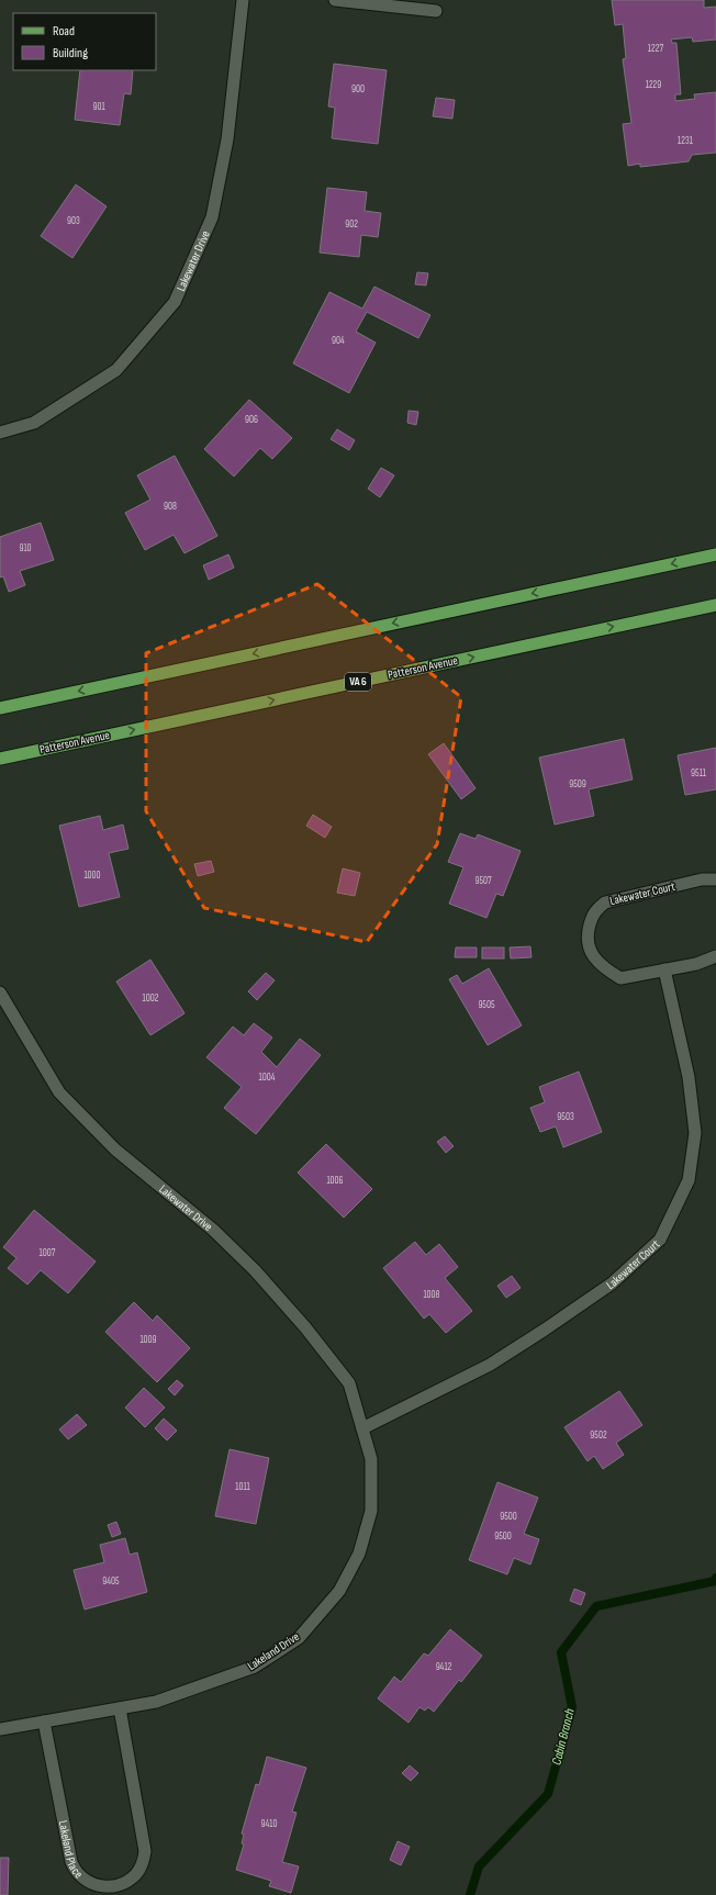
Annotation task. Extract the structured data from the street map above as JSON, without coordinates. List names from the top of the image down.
{
  "streets": {
    "main road": ["Patterson Avenue", "VA 6"],
    "street": [
      "Lakewater Drive",
      "Lakewater Court",
      "Lakeland Drive",
      "Lakeland Place"
    ]
  },
  "crossings": [
    ["Lakewater Drive", "Lakewater Court"],
    ["Lakewater Drive", "Lakeland Drive"],
    ["Lakewater Court", "Lakeland Drive"],
    ["Lakeland Drive", "Lakeland Place"]
  ],
  "water": ["Cabin Branch"],
  "house_numbers": [
    "1227",
    "1229",
    "900",
    "901",
    "1231",
    "903",
    "902",
    "904",
    "906",
    "908",
    "910",
    "9511",
    "9509",
    "1000",
    "9507",
    "1002",
    "9505",
    "1004",
    "9503",
    "1006",
    "1007",
    "1008",
    "1009",
    "9502",
    "1011",
    "9500",
    "9500",
    "9405",
    "9412",
    "9410"
  ],
  "legend": ["Road", "Building"]
}
